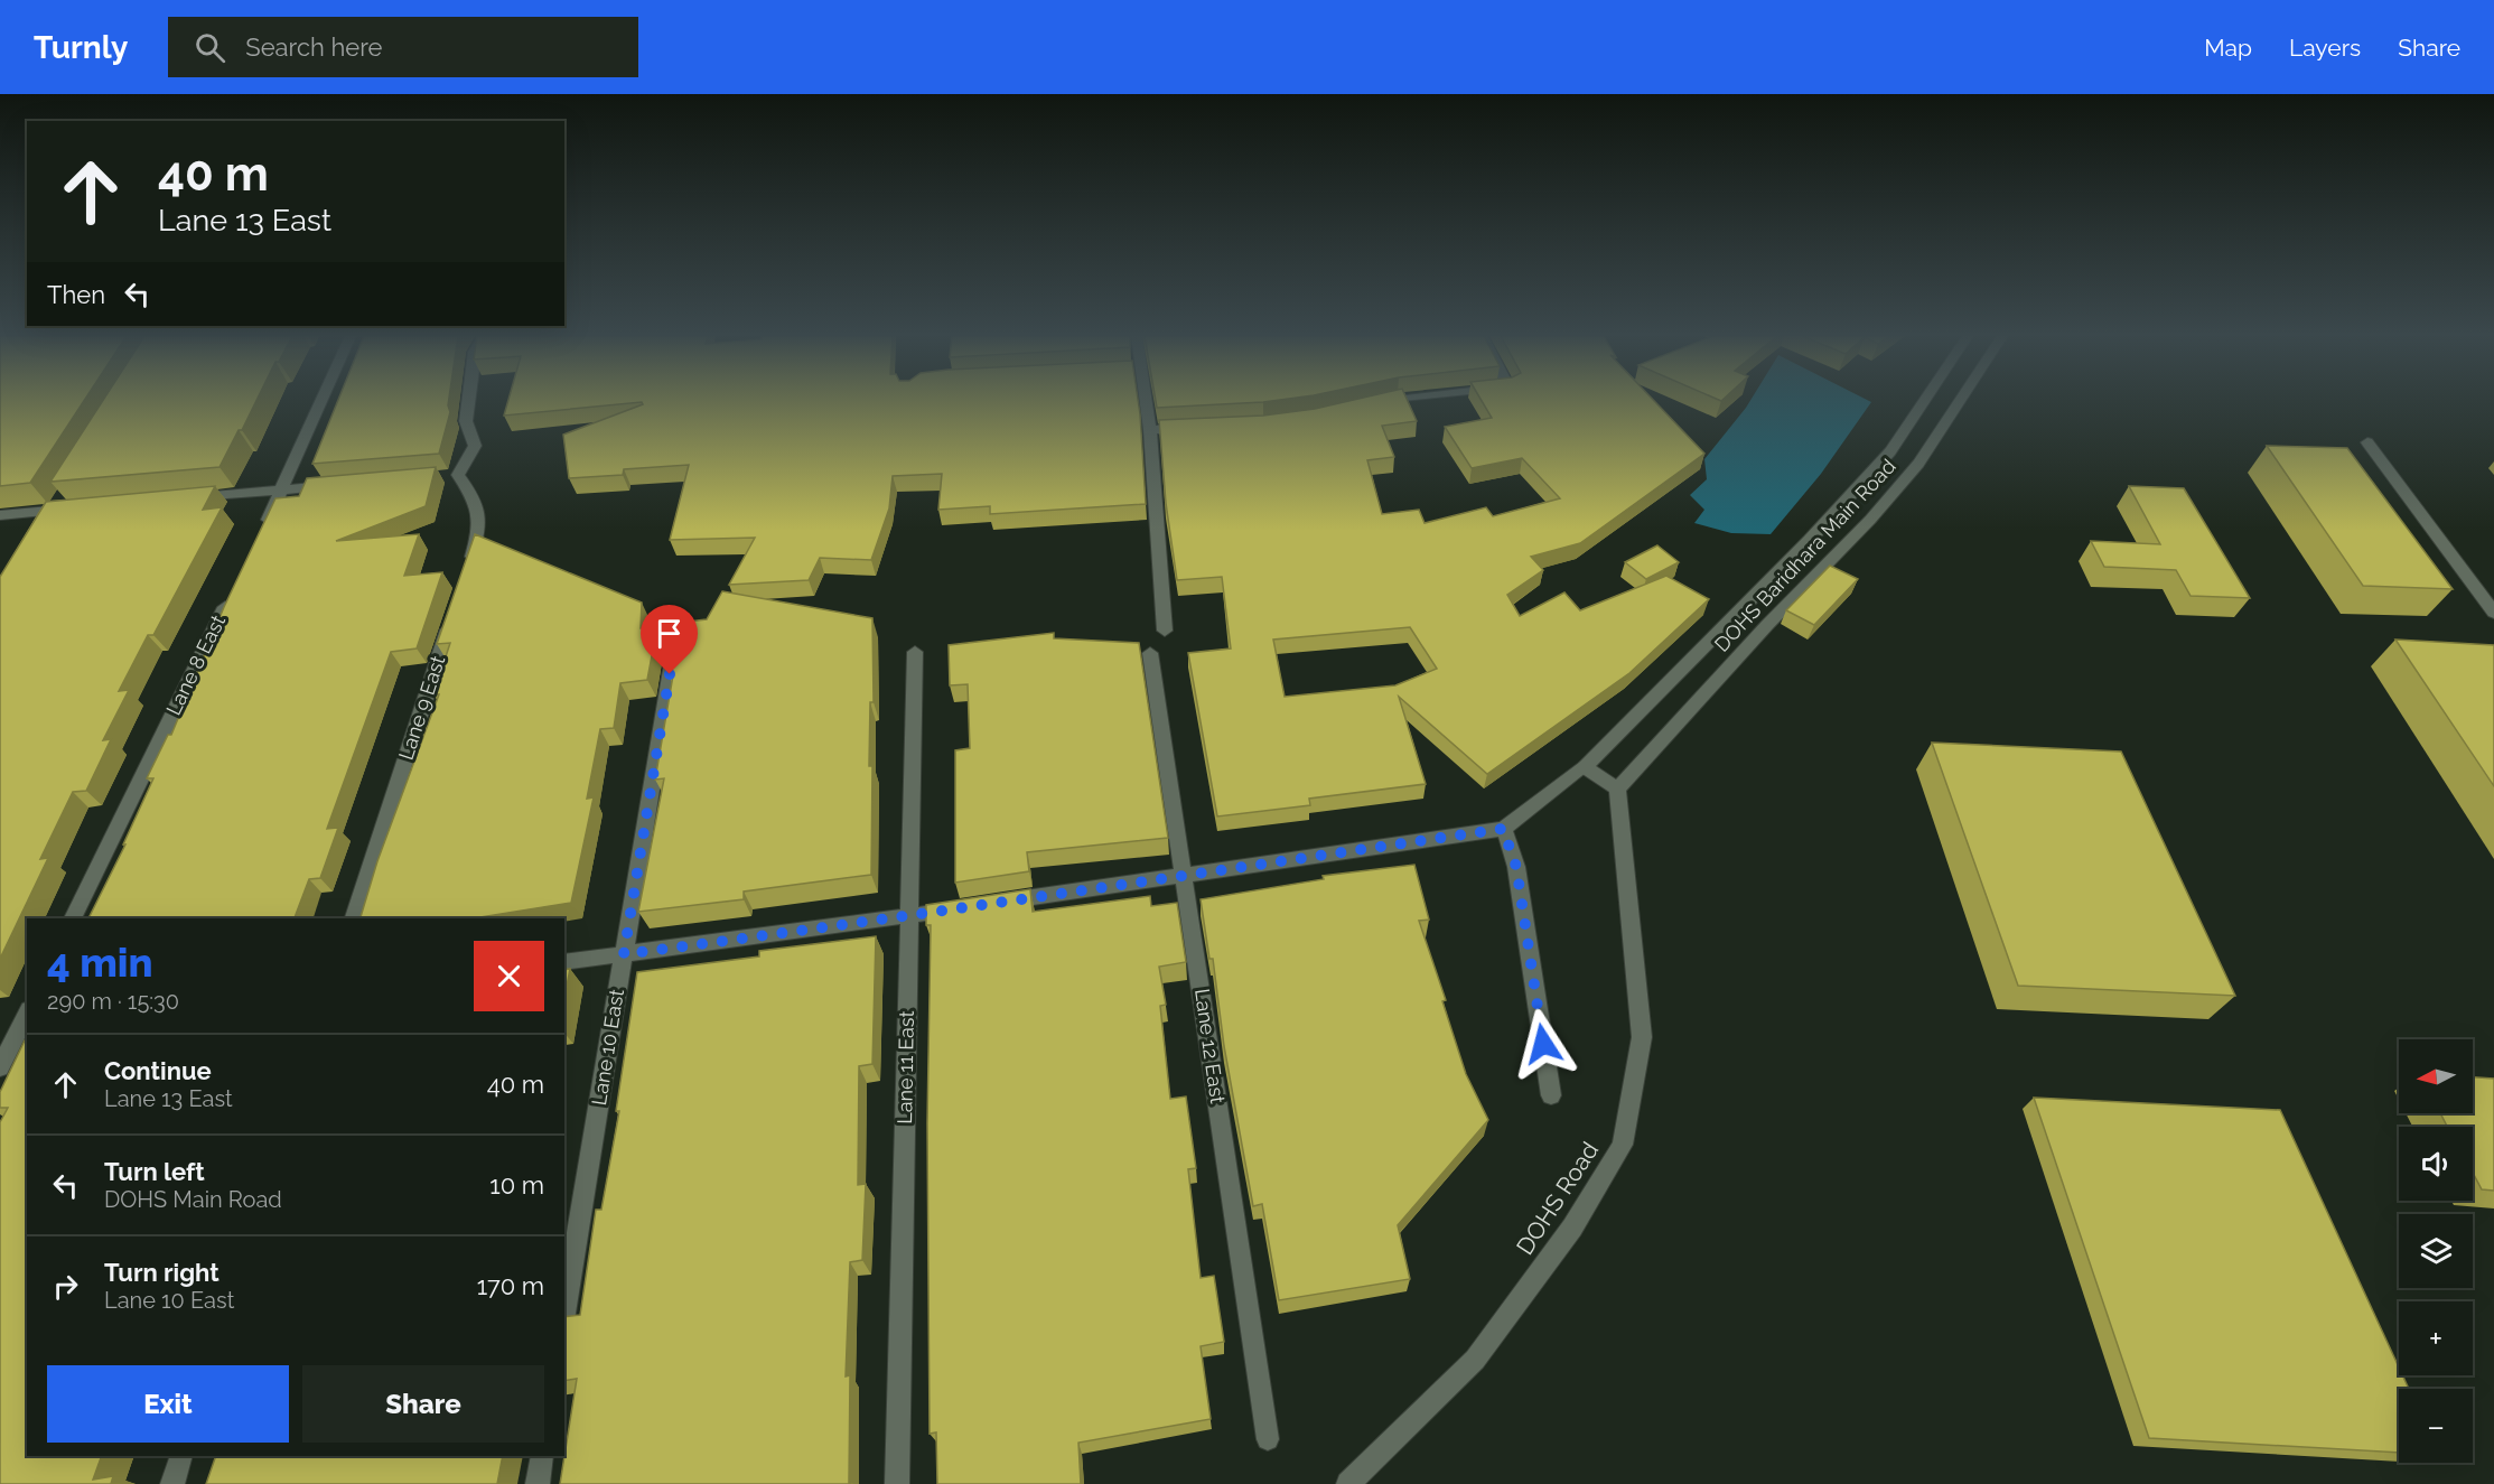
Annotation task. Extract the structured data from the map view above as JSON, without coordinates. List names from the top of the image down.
{
  "streets": {
    "street": [
      "DOHS Baridhara Main Road",
      "Lane 8 East",
      "Lane 9 East",
      "Lane 12 East",
      "Lane 10 East",
      "Lane 11 East",
      "DOHS Road"
    ]
  },
  "crossings": [
    ["DOHS Baridhara Main Road", "DOHS Road"]
  ],
  "north": "left",
  "page": {
    "header": "Turnly",
    "search": "Search here",
    "nav": ["Map", "Layers", "Share"],
    "turn": ["40 m", "Lane 13 East"],
    "then": "Then",
    "heading": ["4 min", "290 m · 15:30"],
    "list": [
      {
        "name": "Continue",
        "note": "Lane 13 East",
        "value": "40 m"
      },
      {
        "name": "Turn left",
        "note": "DOHS Main Road",
        "value": "10 m"
      },
      {
        "name": "Turn right",
        "note": "Lane 10 East",
        "value": "170 m"
      }
    ],
    "map_buttons": ["+", "−"],
    "buttons": ["Exit", "Share"]
  }
}
